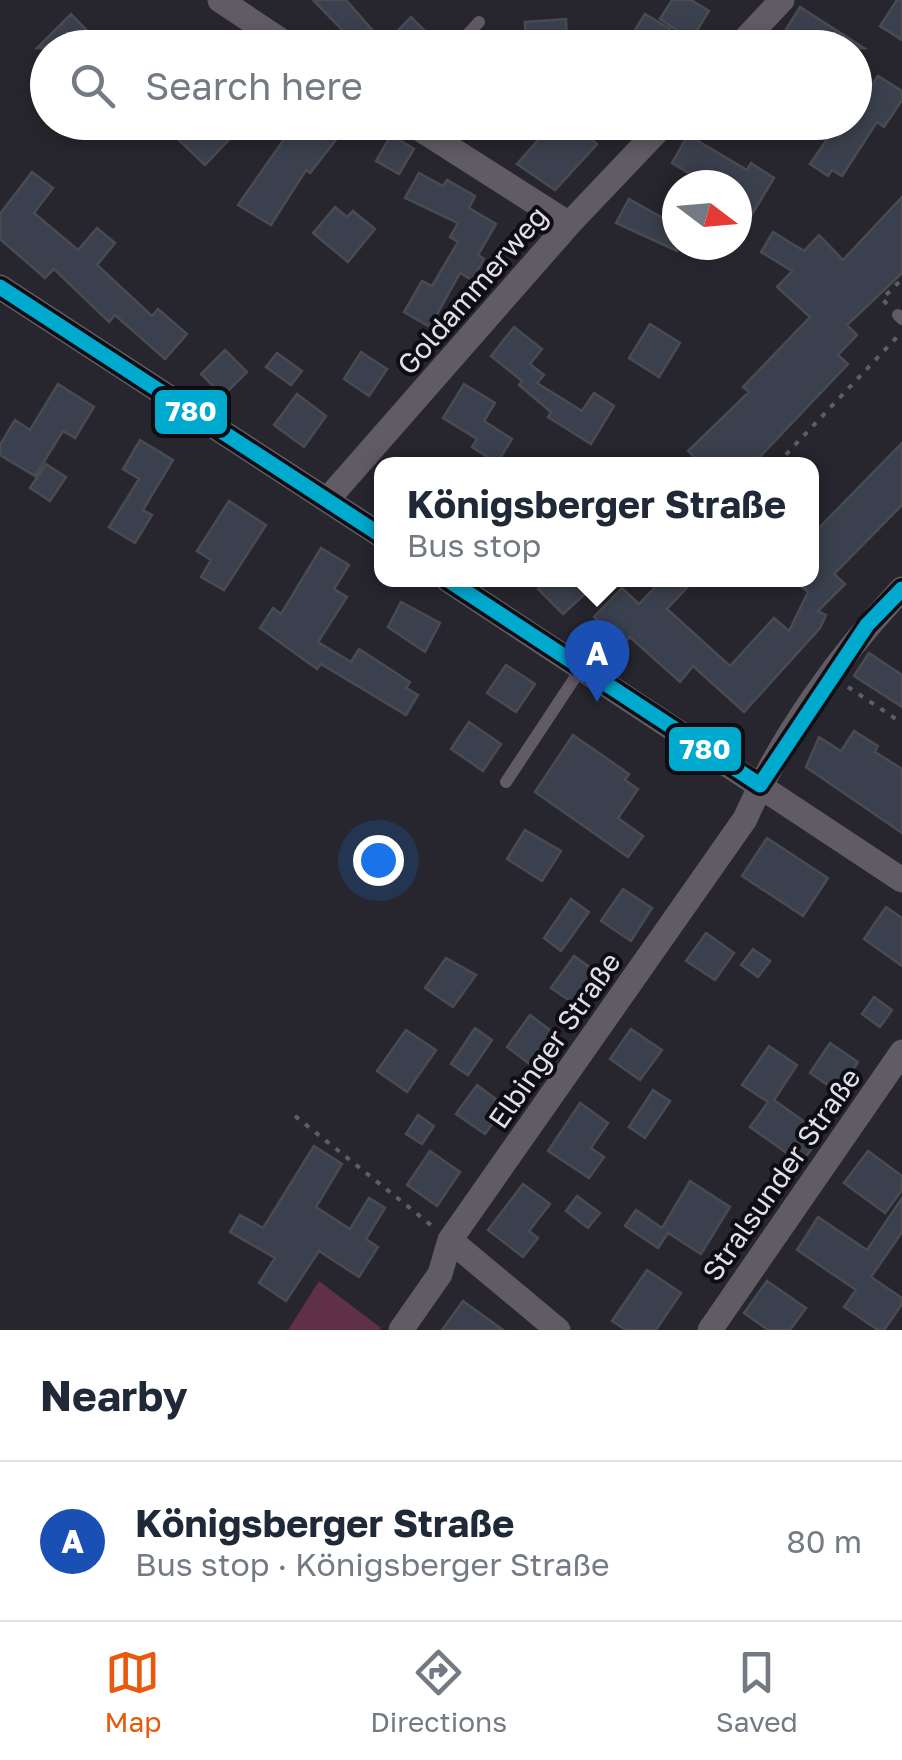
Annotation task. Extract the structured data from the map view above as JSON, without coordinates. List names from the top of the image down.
{
  "streets": {
    "street": ["Goldammerweg", "Elbinger Straße", "Stralsunder Straße"]
  },
  "lines": ["transit line 780"],
  "north": "right",
  "page": {
    "search": "Search here",
    "popup": ["Königsberger Straße", "Bus stop"],
    "pins": "A",
    "heading": "Nearby",
    "list": [
      {
        "mark": "A",
        "name": "Königsberger Straße",
        "note": "Bus stop · Königsberger Straße",
        "value": "80 m"
      }
    ],
    "nav": ["Map", "Directions", "Saved"]
  }
}
